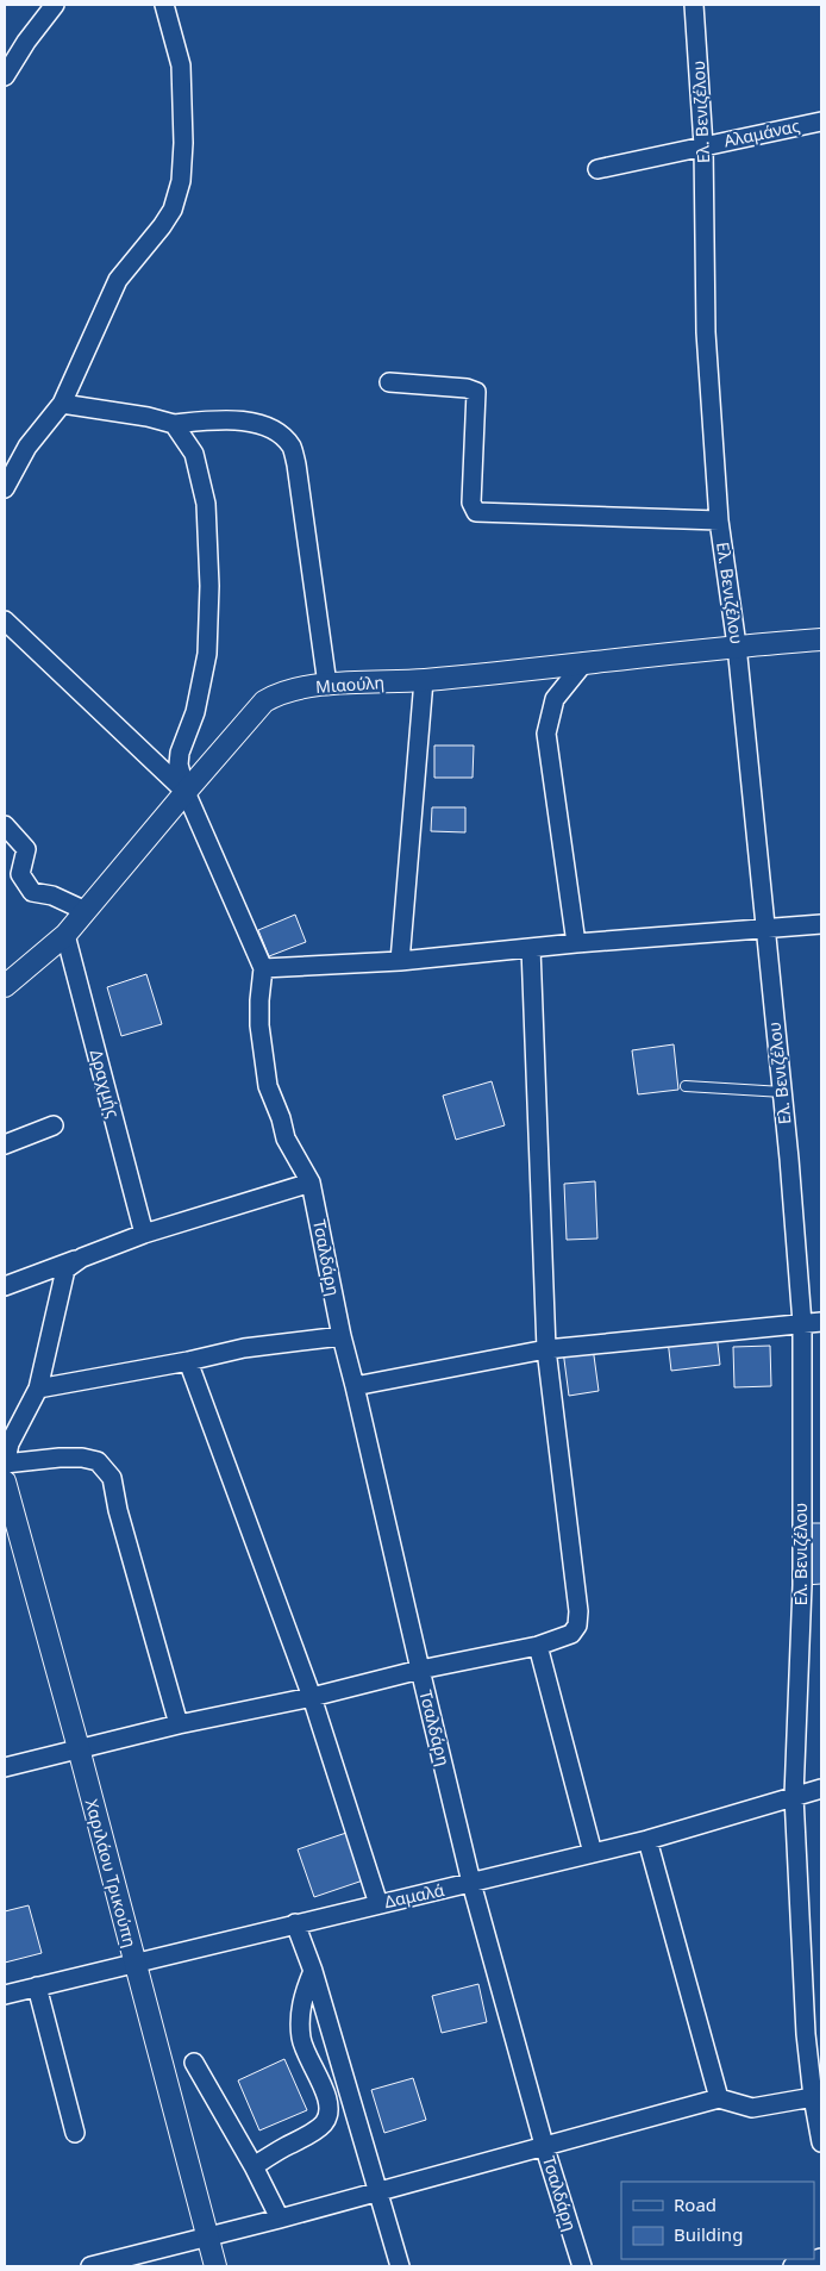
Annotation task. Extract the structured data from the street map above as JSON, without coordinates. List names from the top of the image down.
{
  "streets": {
    "street": [
      "Ελ. Βενιζέλου",
      "Αλαμάνας",
      "Μιαούλη",
      "Δραχμής",
      "Τσαλδάρη",
      "Χαριλάου Τρικούπη",
      "Δαμαλά"
    ]
  },
  "crossings": [
    ["Ελ. Βενιζέλου", "Αλαμάνας"],
    ["Ελ. Βενιζέλου", "Μιαούλη"],
    ["Ελ. Βενιζέλου", "Δαμαλά"],
    ["Μιαούλη", "Δραχμής"],
    ["Τσαλδάρη", "Δαμαλά"],
    ["Χαριλάου Τρικούπη", "Δαμαλά"]
  ],
  "legend": ["Road", "Building"]
}
